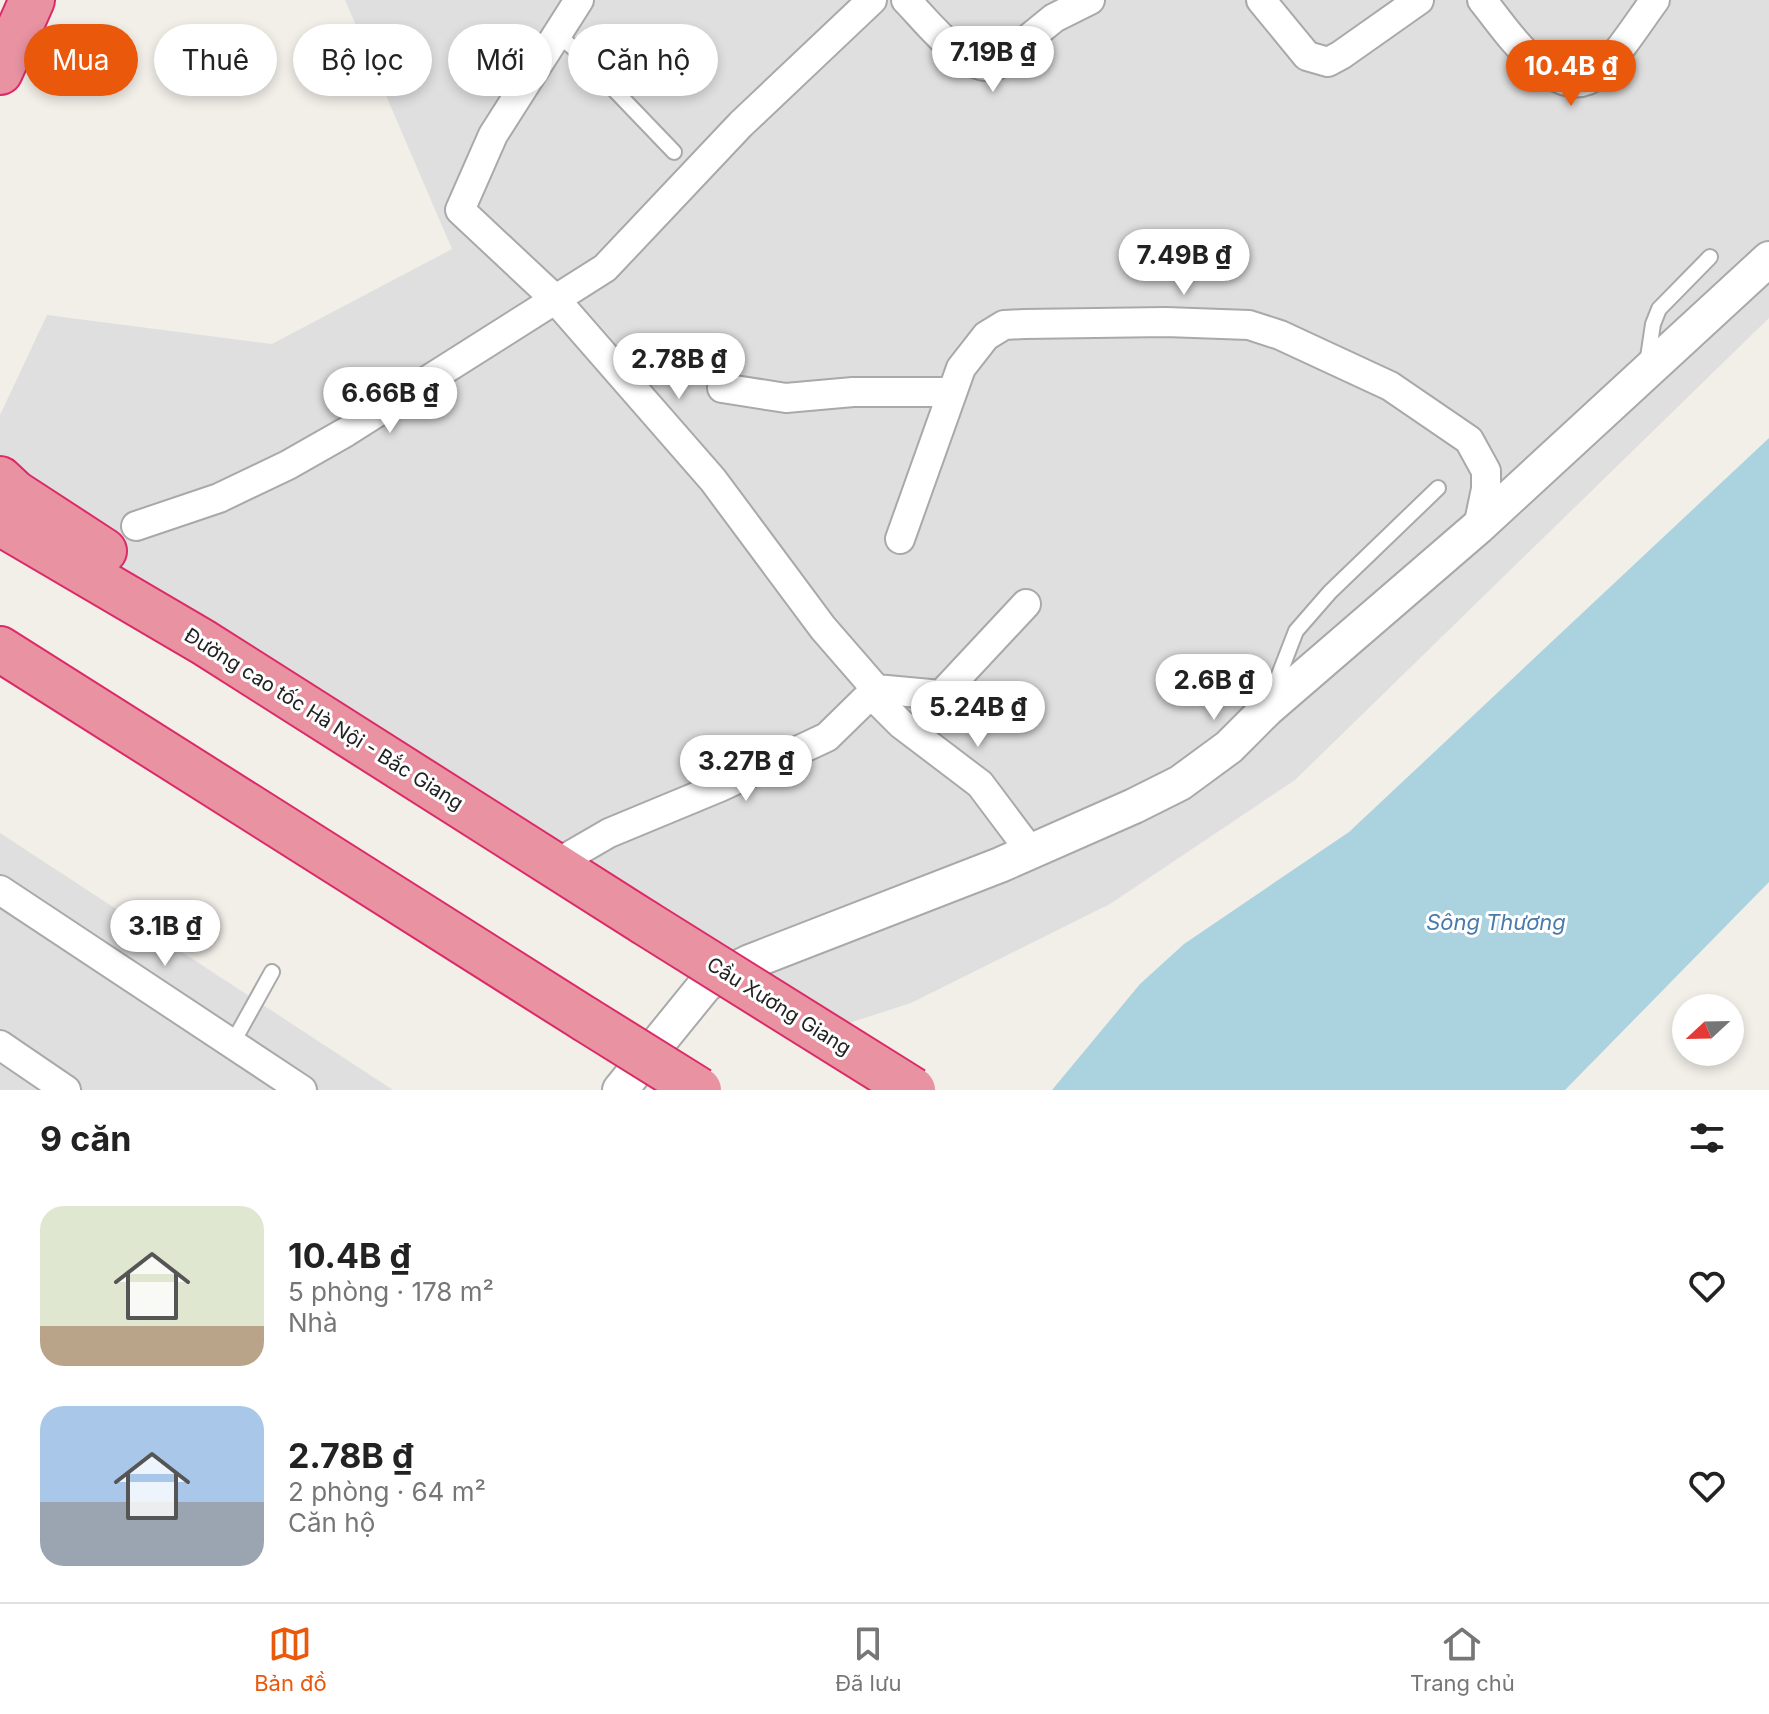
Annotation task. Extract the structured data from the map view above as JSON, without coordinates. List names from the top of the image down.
{
  "streets": {
    "highway": ["Đường cao tốc Hà Nội - Bắc Giang", "Cầu Xương Giang"]
  },
  "crossings": [
    ["Đường cao tốc Hà Nội - Bắc Giang", "Cầu Xương Giang"]
  ],
  "water": ["Sông Thương"],
  "north": "left",
  "page": {
    "chip": [
      "Mua",
      "Thuê",
      "Bộ lọc",
      "Mới",
      "Căn hộ"
    ],
    "price": [
      "7.19B ₫",
      "10.4B ₫",
      "7.49B ₫",
      "2.78B ₫",
      "6.66B ₫",
      "2.6B ₫",
      "5.24B ₫",
      "3.27B ₫",
      "3.1B ₫"
    ],
    "heading": "9 căn",
    "list": [
      {
        "name": "10.4B ₫",
        "note": "5 phòng · 178 m² · Nhà"
      },
      {
        "name": "2.78B ₫",
        "note": "2 phòng · 64 m² · Căn hộ"
      }
    ],
    "tabs": ["Bản đồ", "Đã lưu", "Trang chủ"]
  }
}
